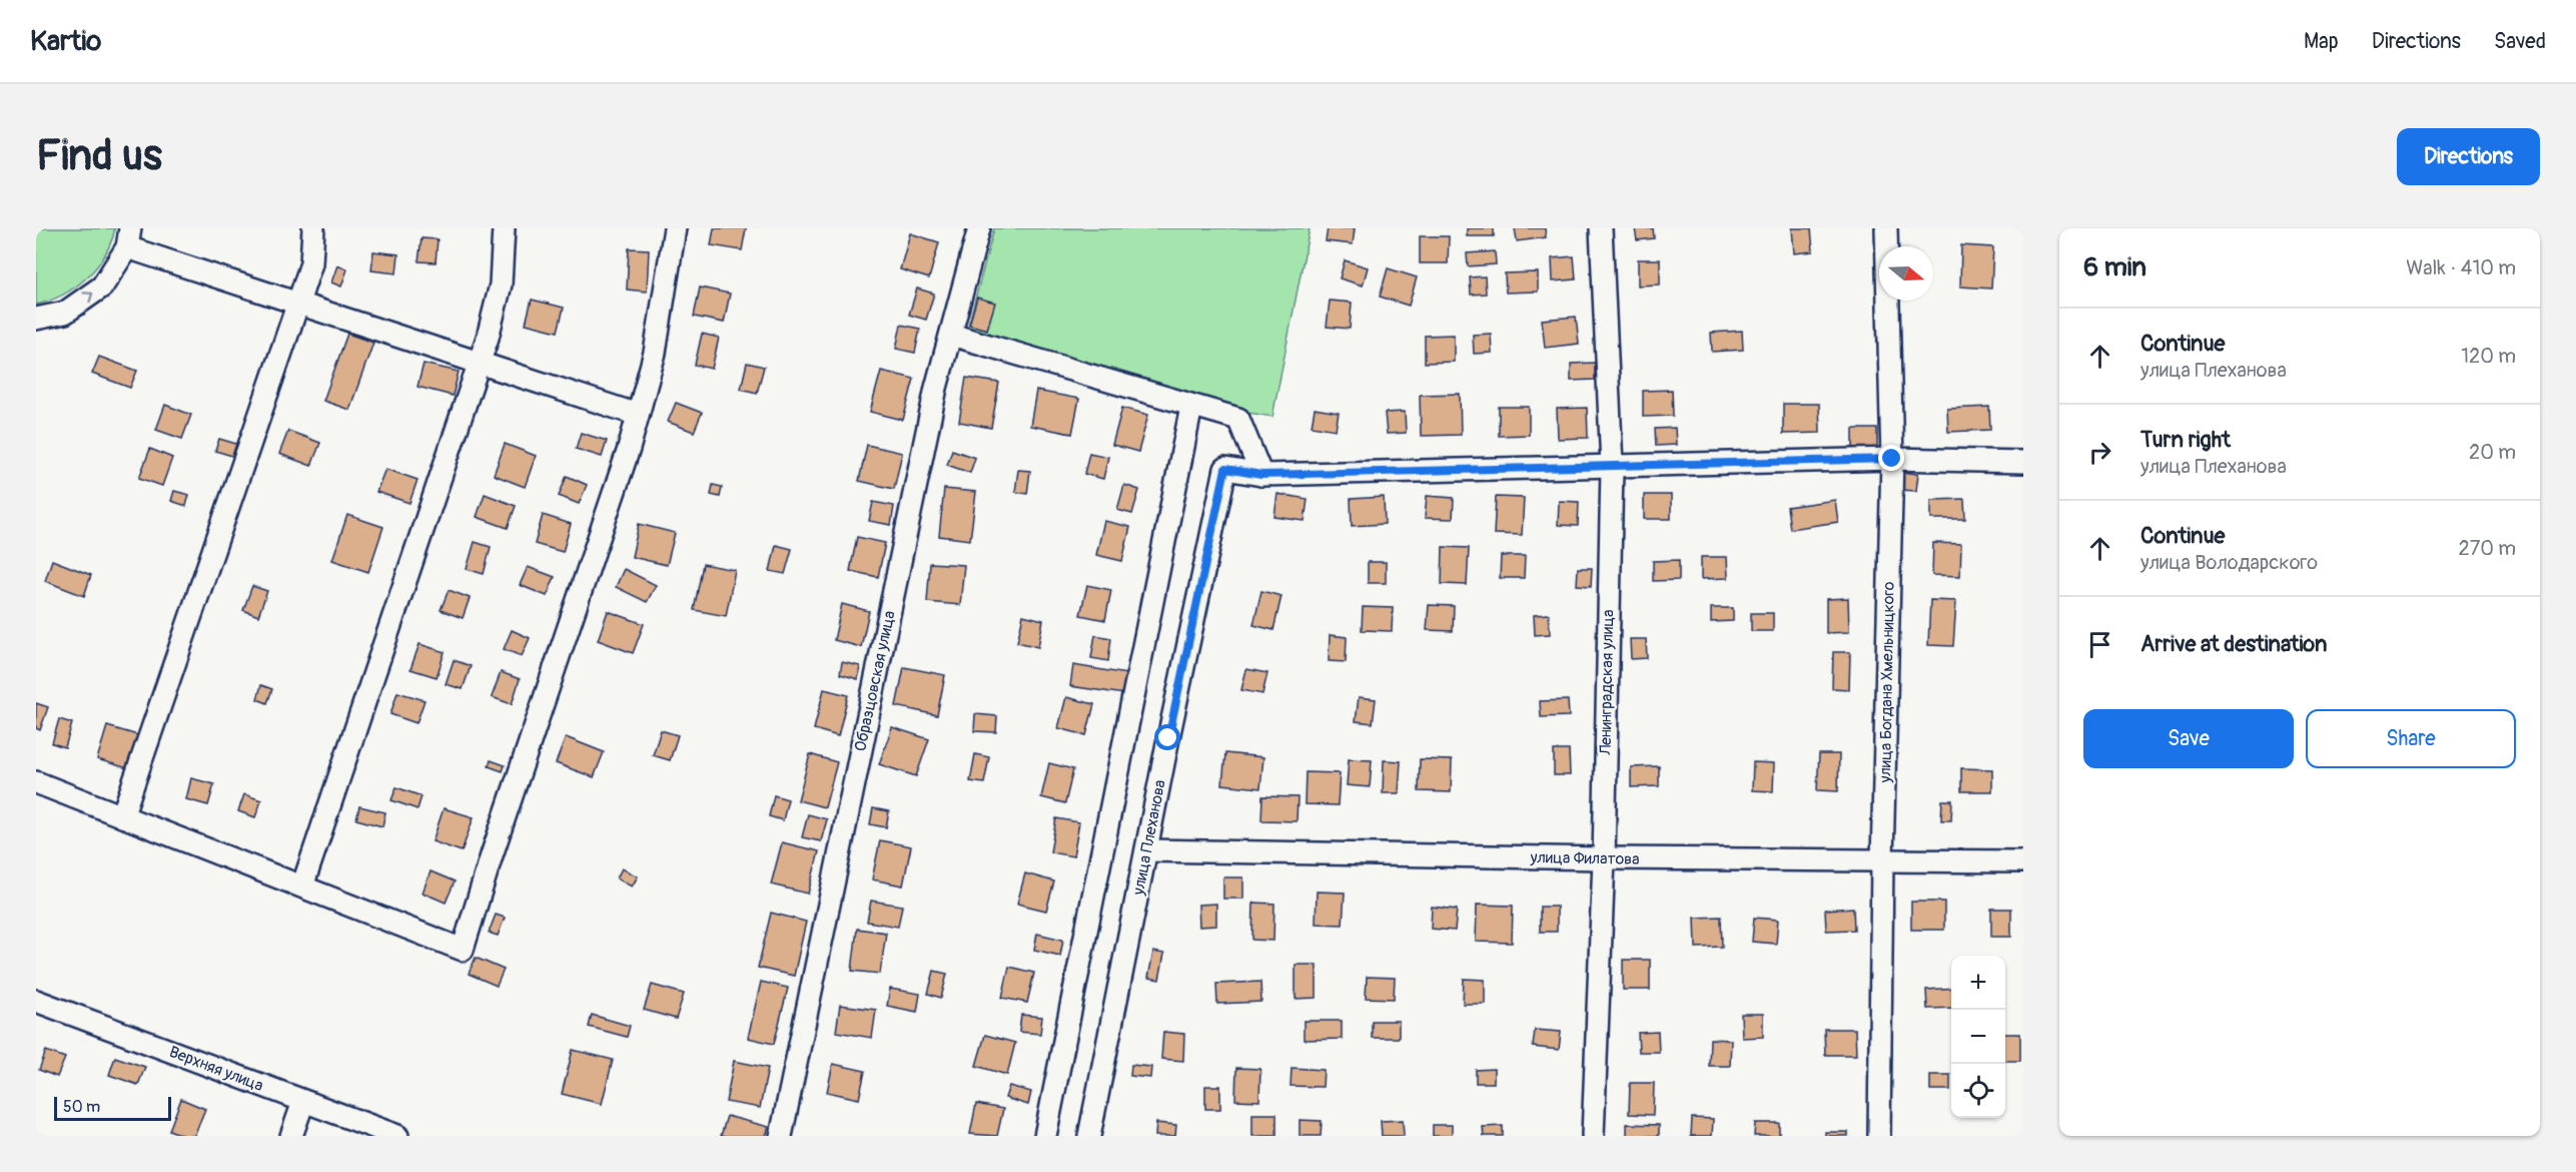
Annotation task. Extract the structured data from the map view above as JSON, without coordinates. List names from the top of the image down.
{
  "streets": {
    "street": [
      "Образцовская улица",
      "Ленинградская улица",
      "улица Богдана Хмельницкого",
      "улица Плеханова",
      "улица Филатова",
      "Верхняя улица"
    ]
  },
  "crossings": [
    ["Ленинградская улица", "улица Филатова"],
    ["улица Богдана Хмельницкого", "улица Филатова"],
    ["улица Плеханова", "улица Филатова"]
  ],
  "scale_bar": "50 m",
  "north": "right",
  "page": {
    "header": "Kartio",
    "nav": ["Map", "Directions", "Saved"],
    "buttons": [
      "Directions",
      ["Save", "Share"]
    ],
    "title": "Find us",
    "heading": ["6 min", "Walk · 410 m"],
    "list": [
      ["Continue", "улица Плеханова", "120 m"],
      ["Turn right", "улица Плеханова", "20 m"],
      ["Continue", "улица Володарского", "270 m"],
      "Arrive at destination"
    ],
    "map_buttons": ["+", "−"],
    "scale": "50 m"
  }
}
